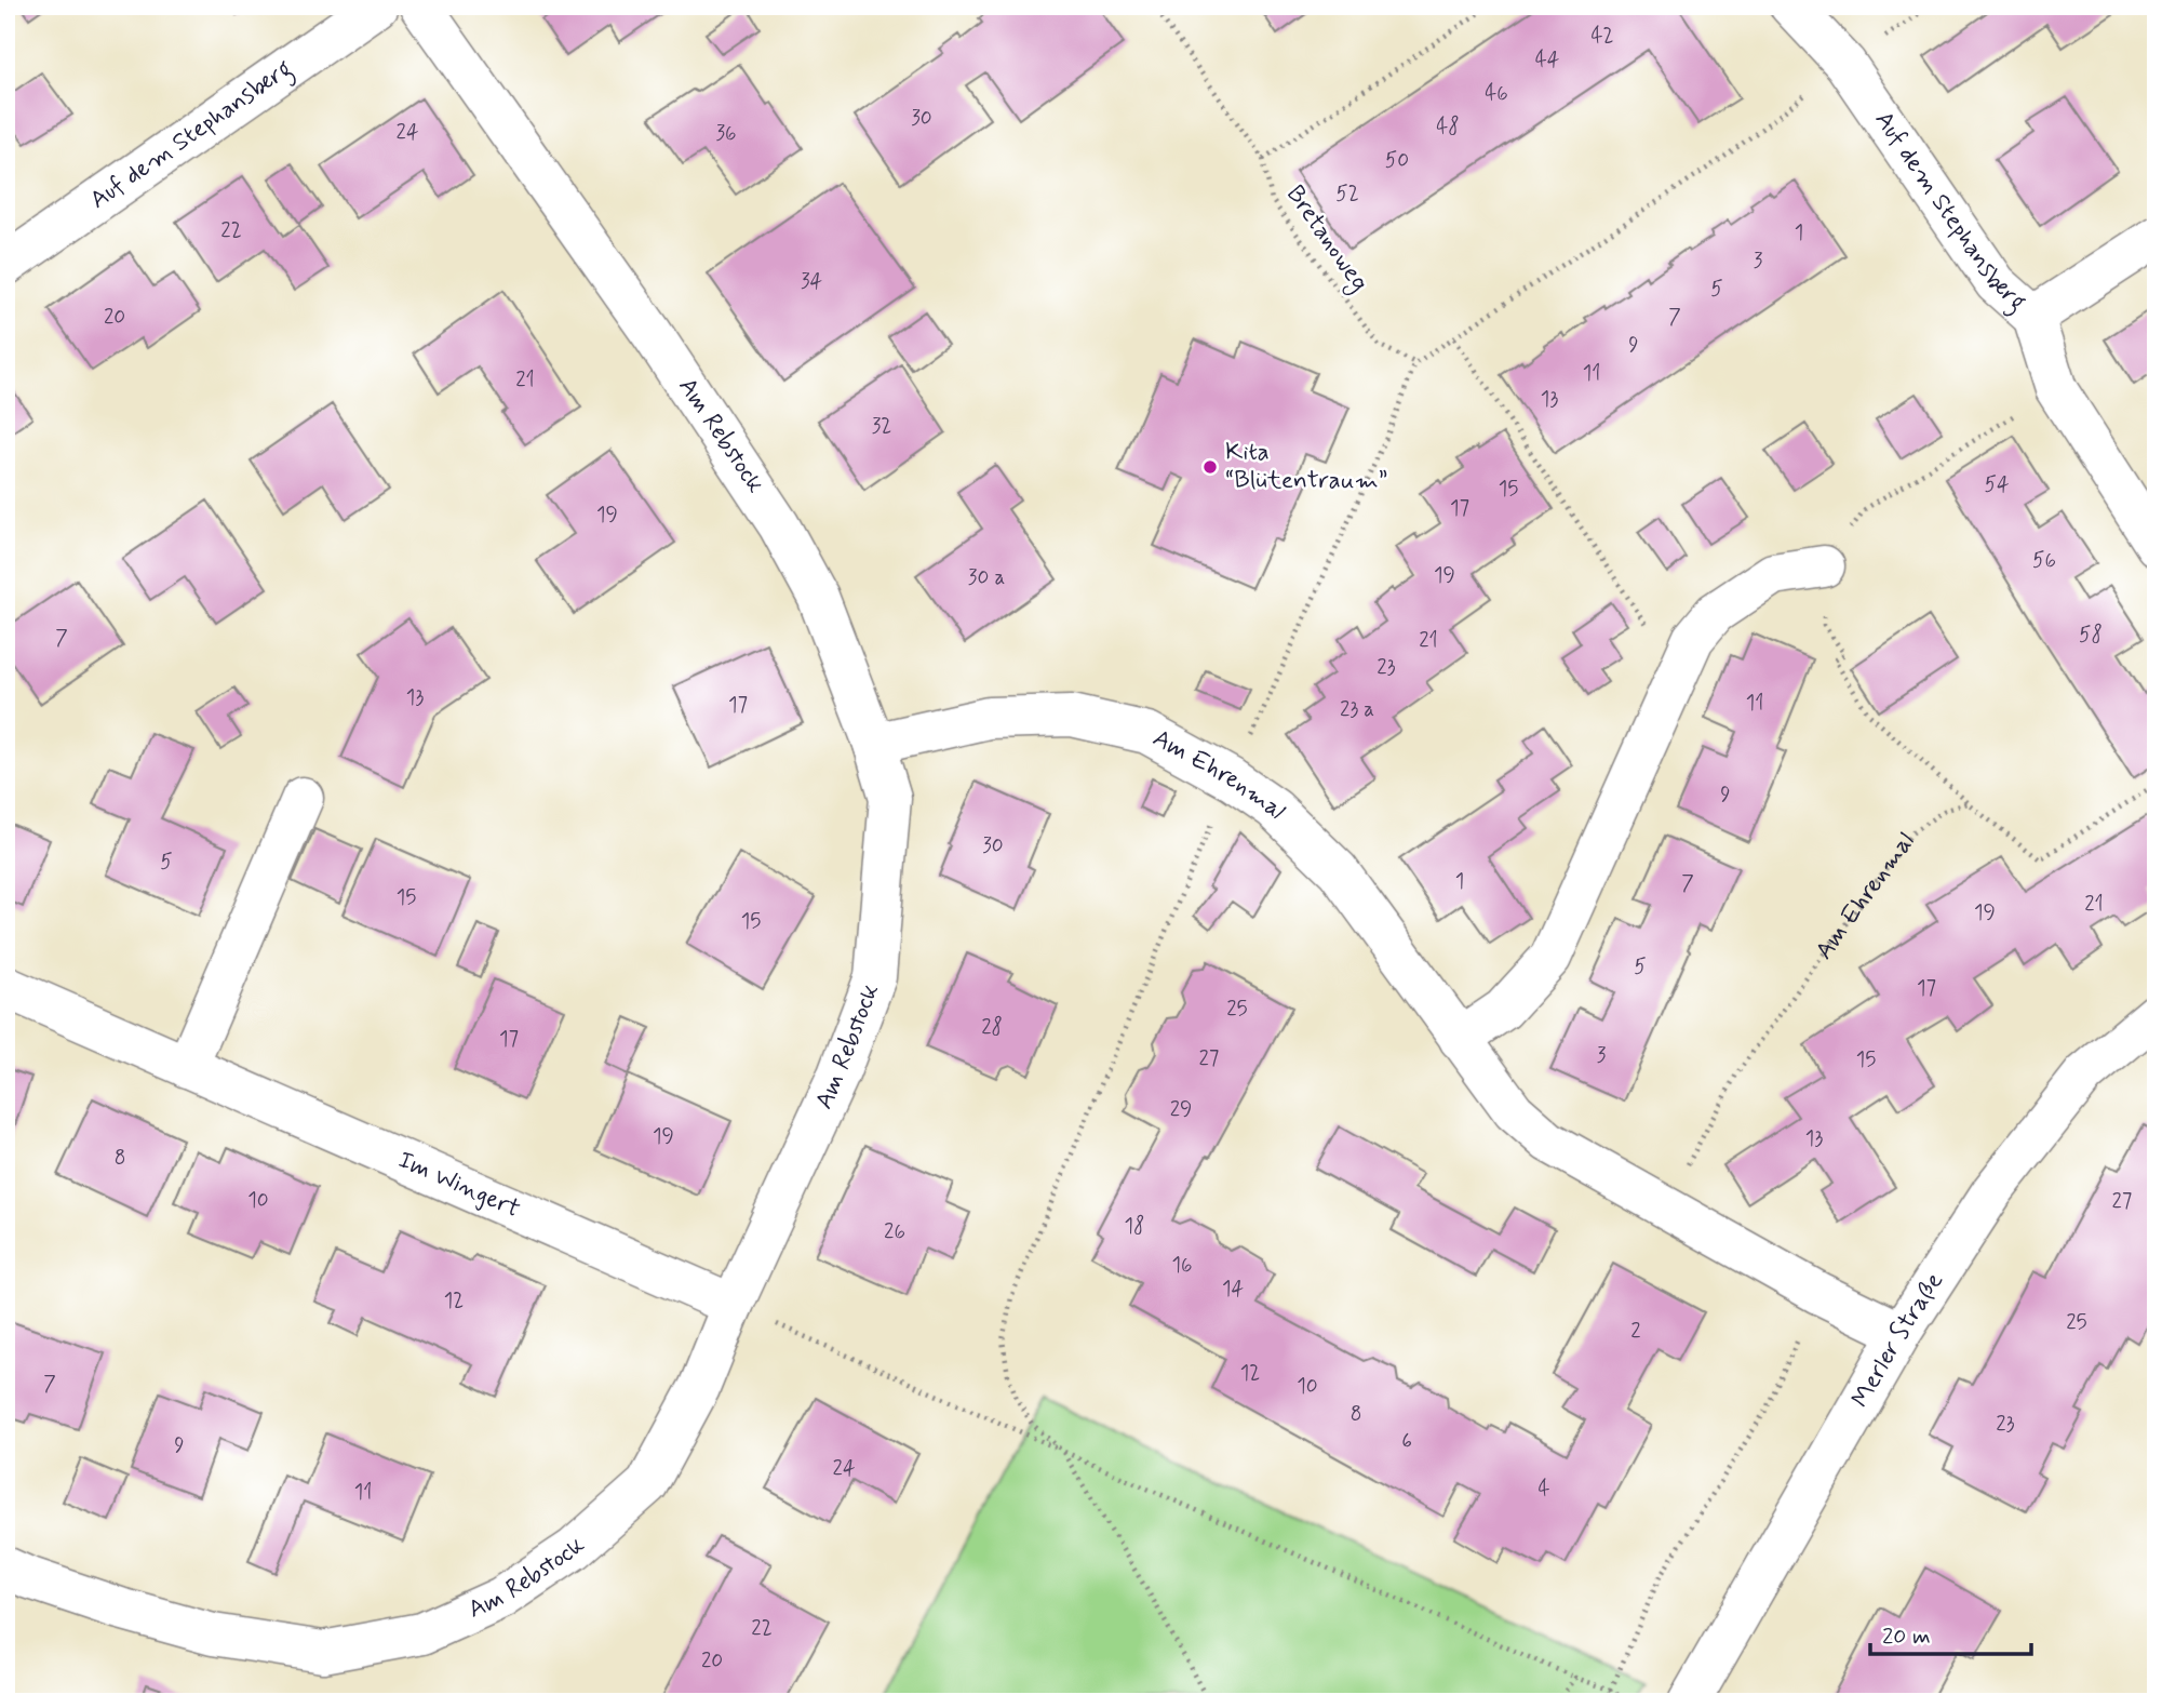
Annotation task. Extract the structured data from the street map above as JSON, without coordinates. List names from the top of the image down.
{
  "streets": {
    "street": [
      "Auf dem Stephansberg",
      "Am Rebstock",
      "Am Ehrenmal",
      "Im Wingert",
      "Merler Straße"
    ],
    "path": ["Bretanoweg"]
  },
  "crossings": [
    ["Am Rebstock", "Am Ehrenmal"],
    ["Am Rebstock", "Im Wingert"],
    ["Am Ehrenmal", "Merler Straße"]
  ],
  "places": ["Kita “Blütentraum”"],
  "house_numbers": [
    "42",
    "44",
    "46",
    "30",
    "48",
    "24",
    "36",
    "50",
    "52",
    "22",
    "1",
    "3",
    "34",
    "5",
    "20",
    "7",
    "9",
    "11",
    "21",
    "13",
    "32",
    "54",
    "15",
    "17",
    "19",
    "56",
    "19",
    "30 a",
    "58",
    "7",
    "21",
    "23",
    "13",
    "11",
    "17",
    "23 a",
    "9",
    "30",
    "5",
    "1",
    "7",
    "15",
    "21",
    "19",
    "15",
    "5",
    "17",
    "25",
    "28",
    "17",
    "3",
    "27",
    "15",
    "29",
    "19",
    "13",
    "8",
    "10",
    "27",
    "18",
    "26",
    "16",
    "14",
    "12",
    "25",
    "2",
    "12",
    "7",
    "10",
    "8",
    "23",
    "6",
    "9",
    "24",
    "4",
    "11",
    "22",
    "20"
  ],
  "scale_bar": "20 m"
}
